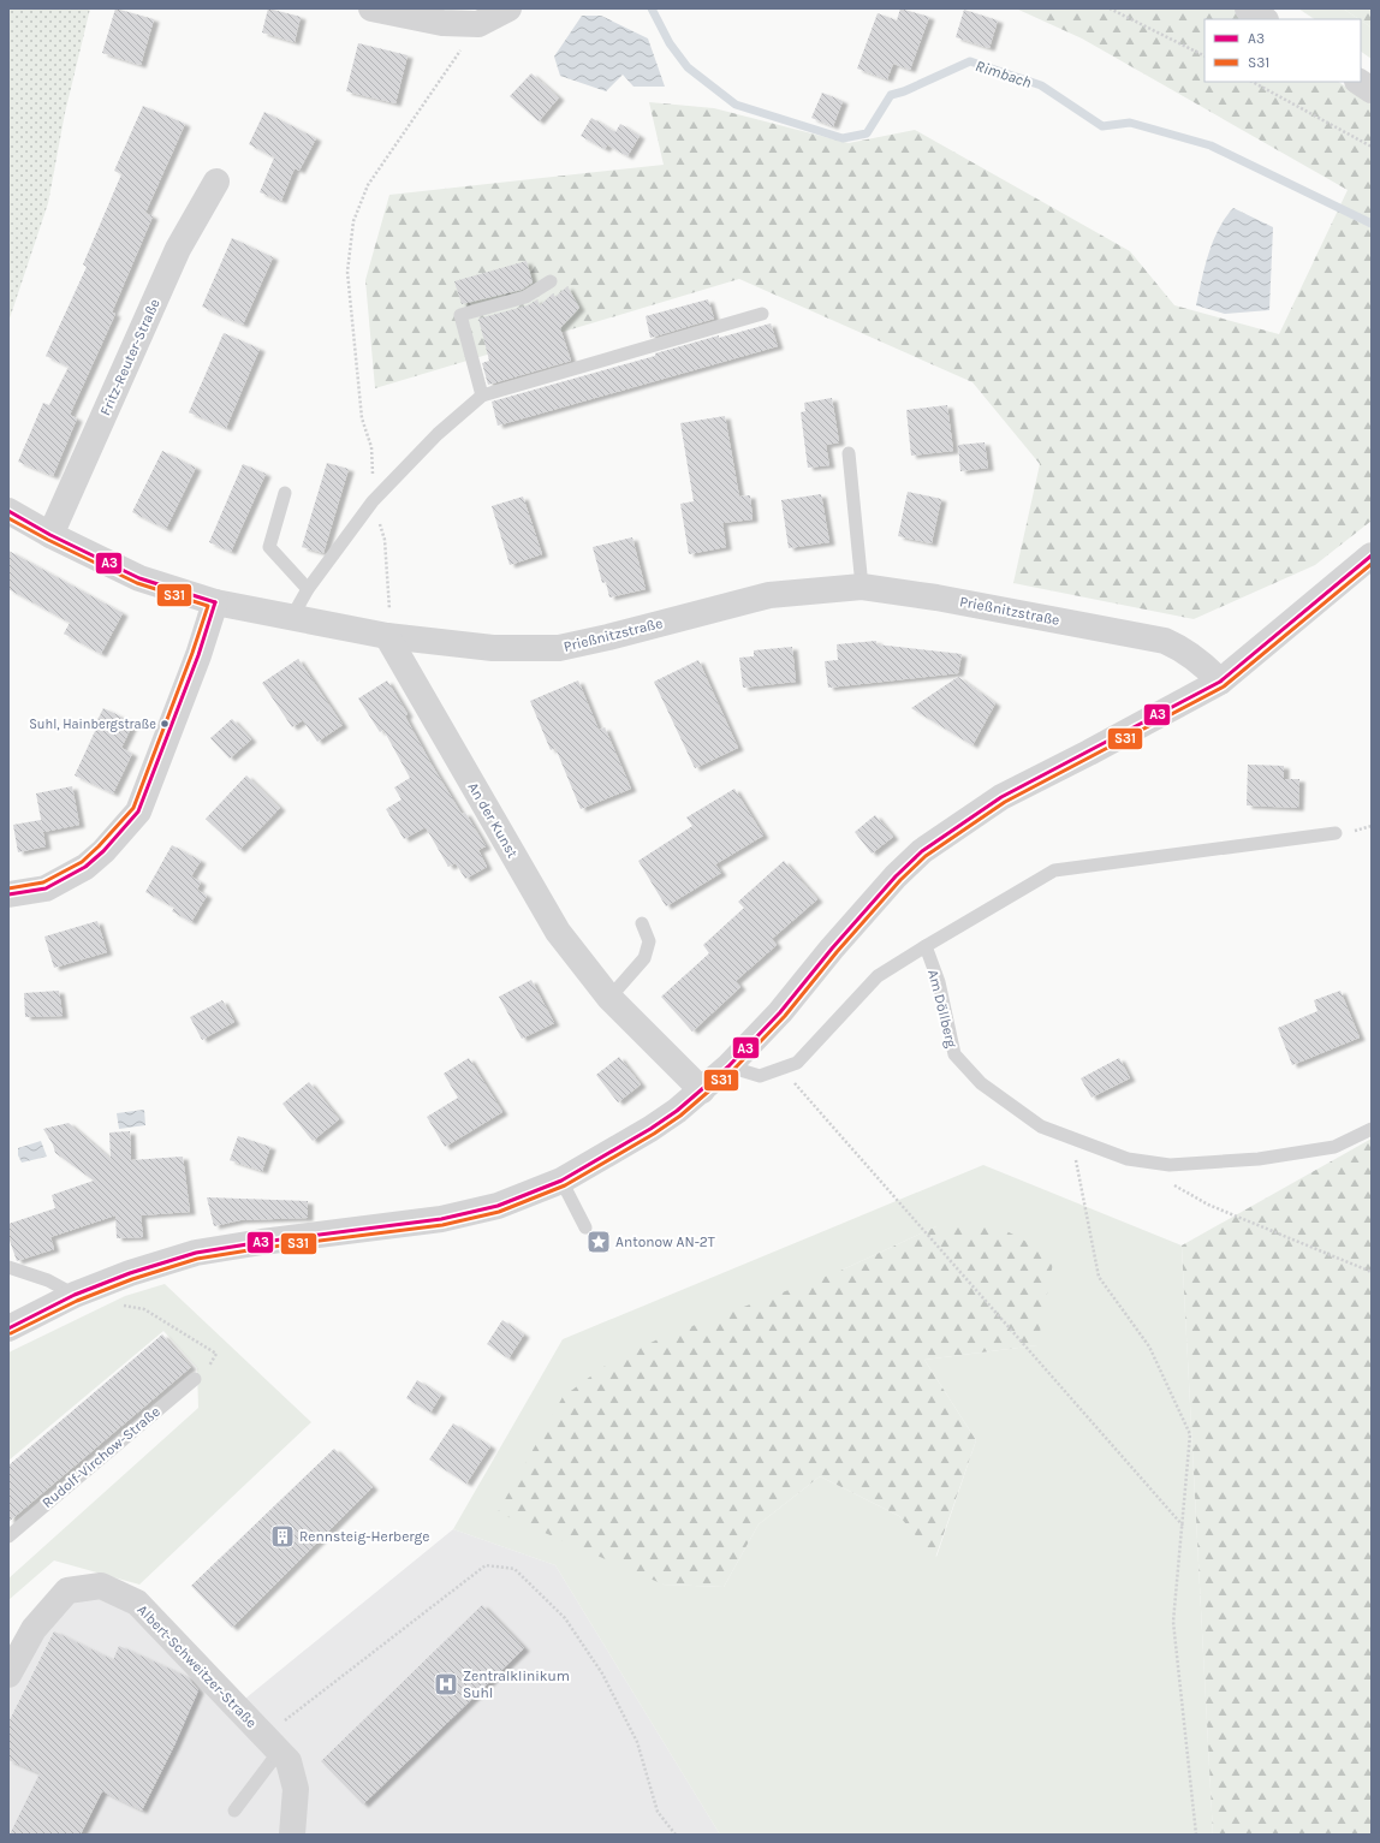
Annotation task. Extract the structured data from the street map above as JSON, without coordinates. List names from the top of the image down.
{
  "streets": {
    "street": [
      "Fritz-Reuter-Straße",
      "Prießnitzstraße",
      "An der Kunst",
      "Albert-Schweitzer-Straße"
    ],
    "lane": ["Am Döllberg", "Rudolf-Virchow-Straße"]
  },
  "crossings": [
    ["Fritz-Reuter-Straße", "Prießnitzstraße"],
    ["Prießnitzstraße", "An der Kunst"]
  ],
  "water": ["Rimbach"],
  "places": {
    "other": ["Suhl, Hainbergstraße"],
    "place": ["Antonow AN-2T"],
    "building": ["Rennsteig-Herberge"],
    "hospital": ["Zentralklinikum Suhl"]
  },
  "lines": ["transit line A3", "transit line S31"],
  "legend": ["A3", "S31"]
}
